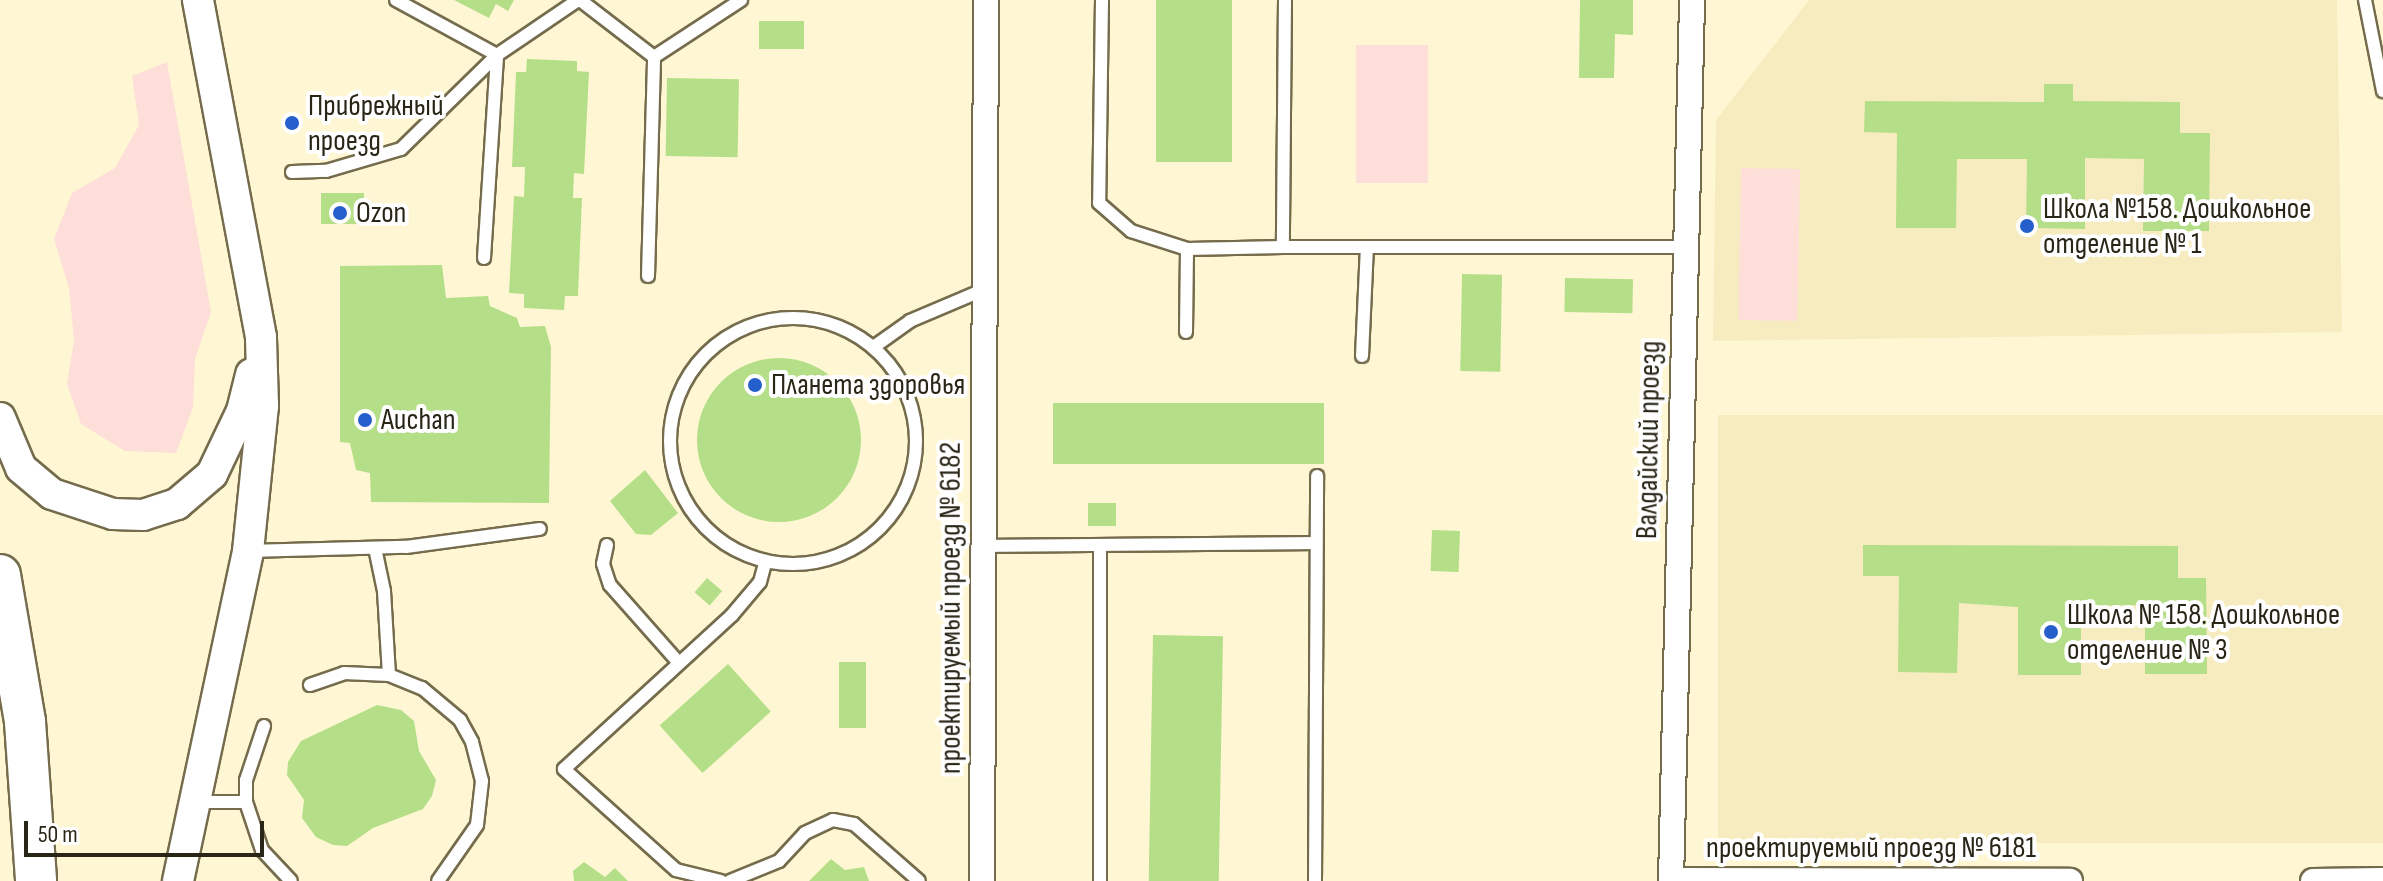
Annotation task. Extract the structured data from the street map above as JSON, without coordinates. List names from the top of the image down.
{
  "streets": {
    "street": ["Валдайский проезд", "проектируемый проезд № 6182", "проектируемый проезд № 6181"]
  },
  "crossings": [
    ["Валдайский проезд", "проектируемый проезд № 6181"]
  ],
  "places": [
    "Прибрежный проезд",
    "Ozon",
    "Школа №158. Дошкольное отделение № 1",
    "Планета здоровья",
    "Auchan",
    "Школа № 158. Дошкольное отделение № 3"
  ],
  "scale_bar": "50 m"
}
